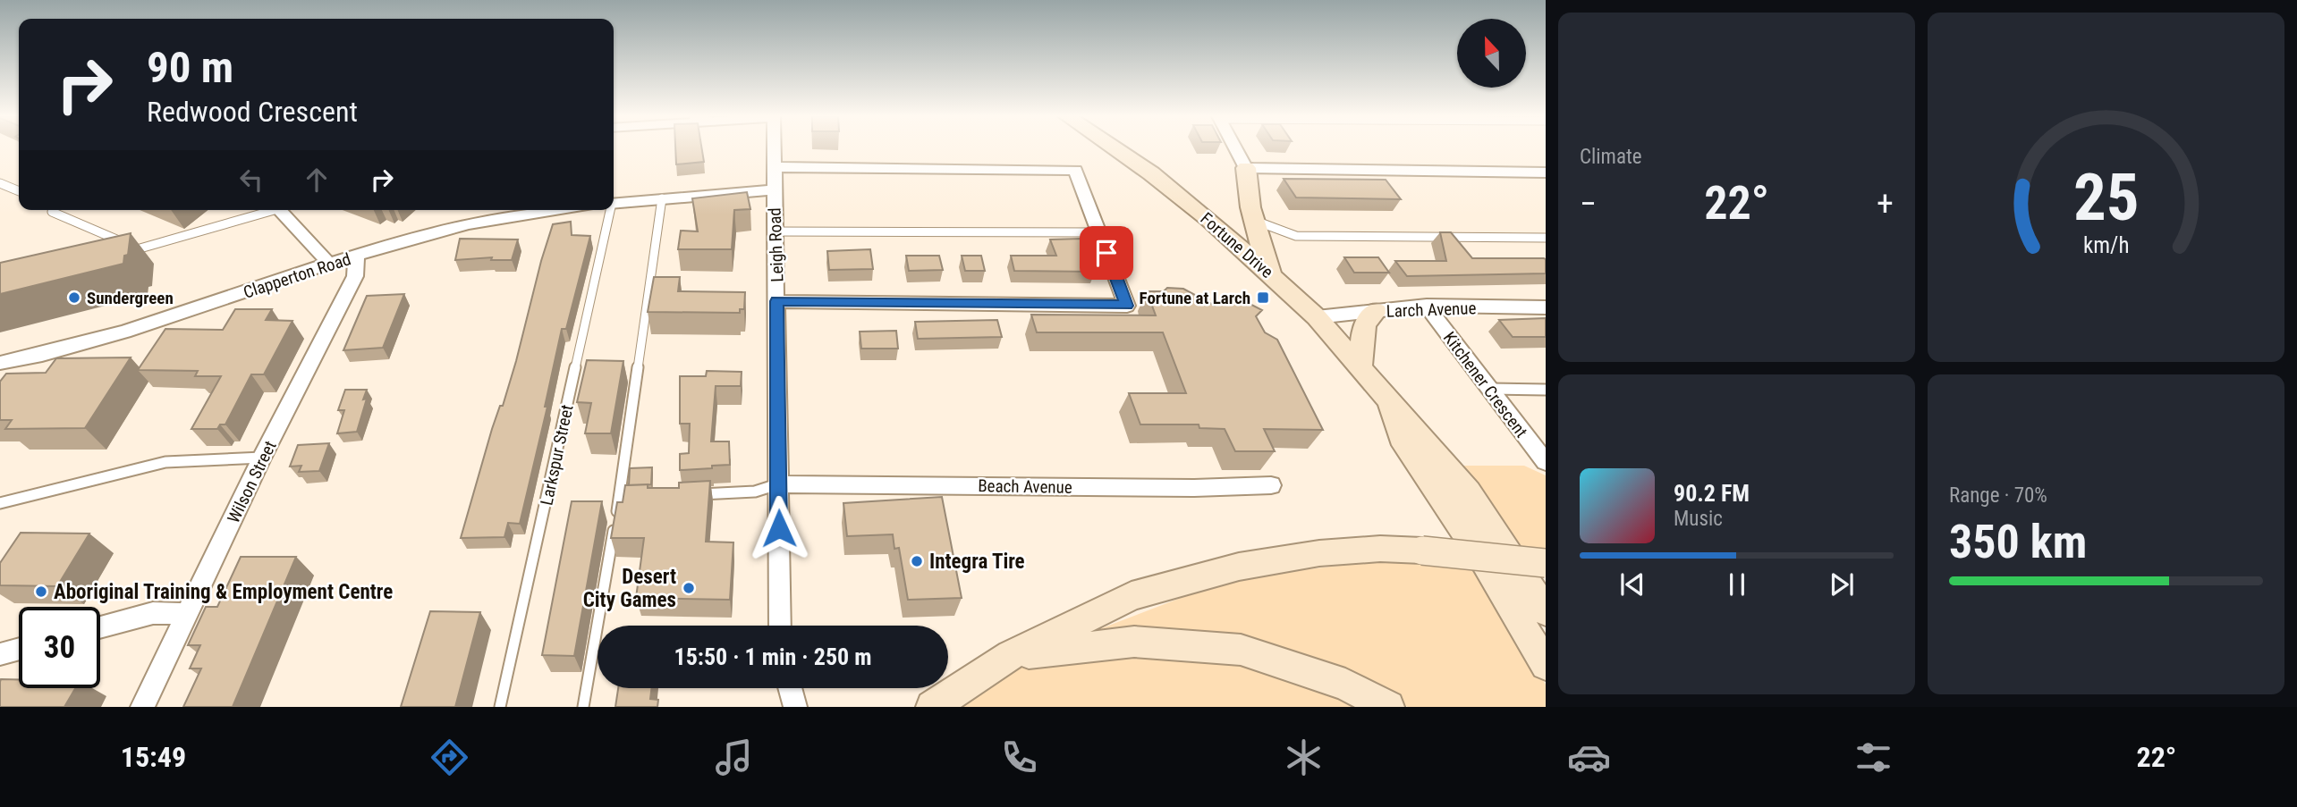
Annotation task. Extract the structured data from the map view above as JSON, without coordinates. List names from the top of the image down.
{
  "streets": {
    "main road": ["Fortune Drive"],
    "street": [
      "Leigh Road",
      "Clapperton Road",
      "Larch Avenue",
      "Kitchener Crescent",
      "Wilson Street",
      "Beach Avenue"
    ],
    "lane": ["Larkspur Street"]
  },
  "crossings": [
    ["Leigh Road", "Clapperton Road"],
    ["Leigh Road", "Beach Avenue"],
    ["Fortune Drive", "Larch Avenue"],
    ["Clapperton Road", "Wilson Street"],
    ["Larch Avenue", "Kitchener Crescent"]
  ],
  "places": {
    "other": [
      "Sundergreen",
      "Integra Tire",
      "Desert City Games",
      "Aboriginal Training & Employment Centre"
    ],
    "transit": ["Fortune at Larch"]
  },
  "north": "top",
  "page": {
    "tile": [
      "Climate",
      ["Range · 70%", "350 km"]
    ],
    "turn": ["90 m", "Redwood Crescent"],
    "heat": ["−", "22°", "+"],
    "song": ["90.2 FM", "Music"],
    "limit": "30",
    "trip": "15:50 · 1 min · 250 m",
    "tabs": ["15:49", "22°"],
    "gauge": ["25", "km/h"]
  }
}
